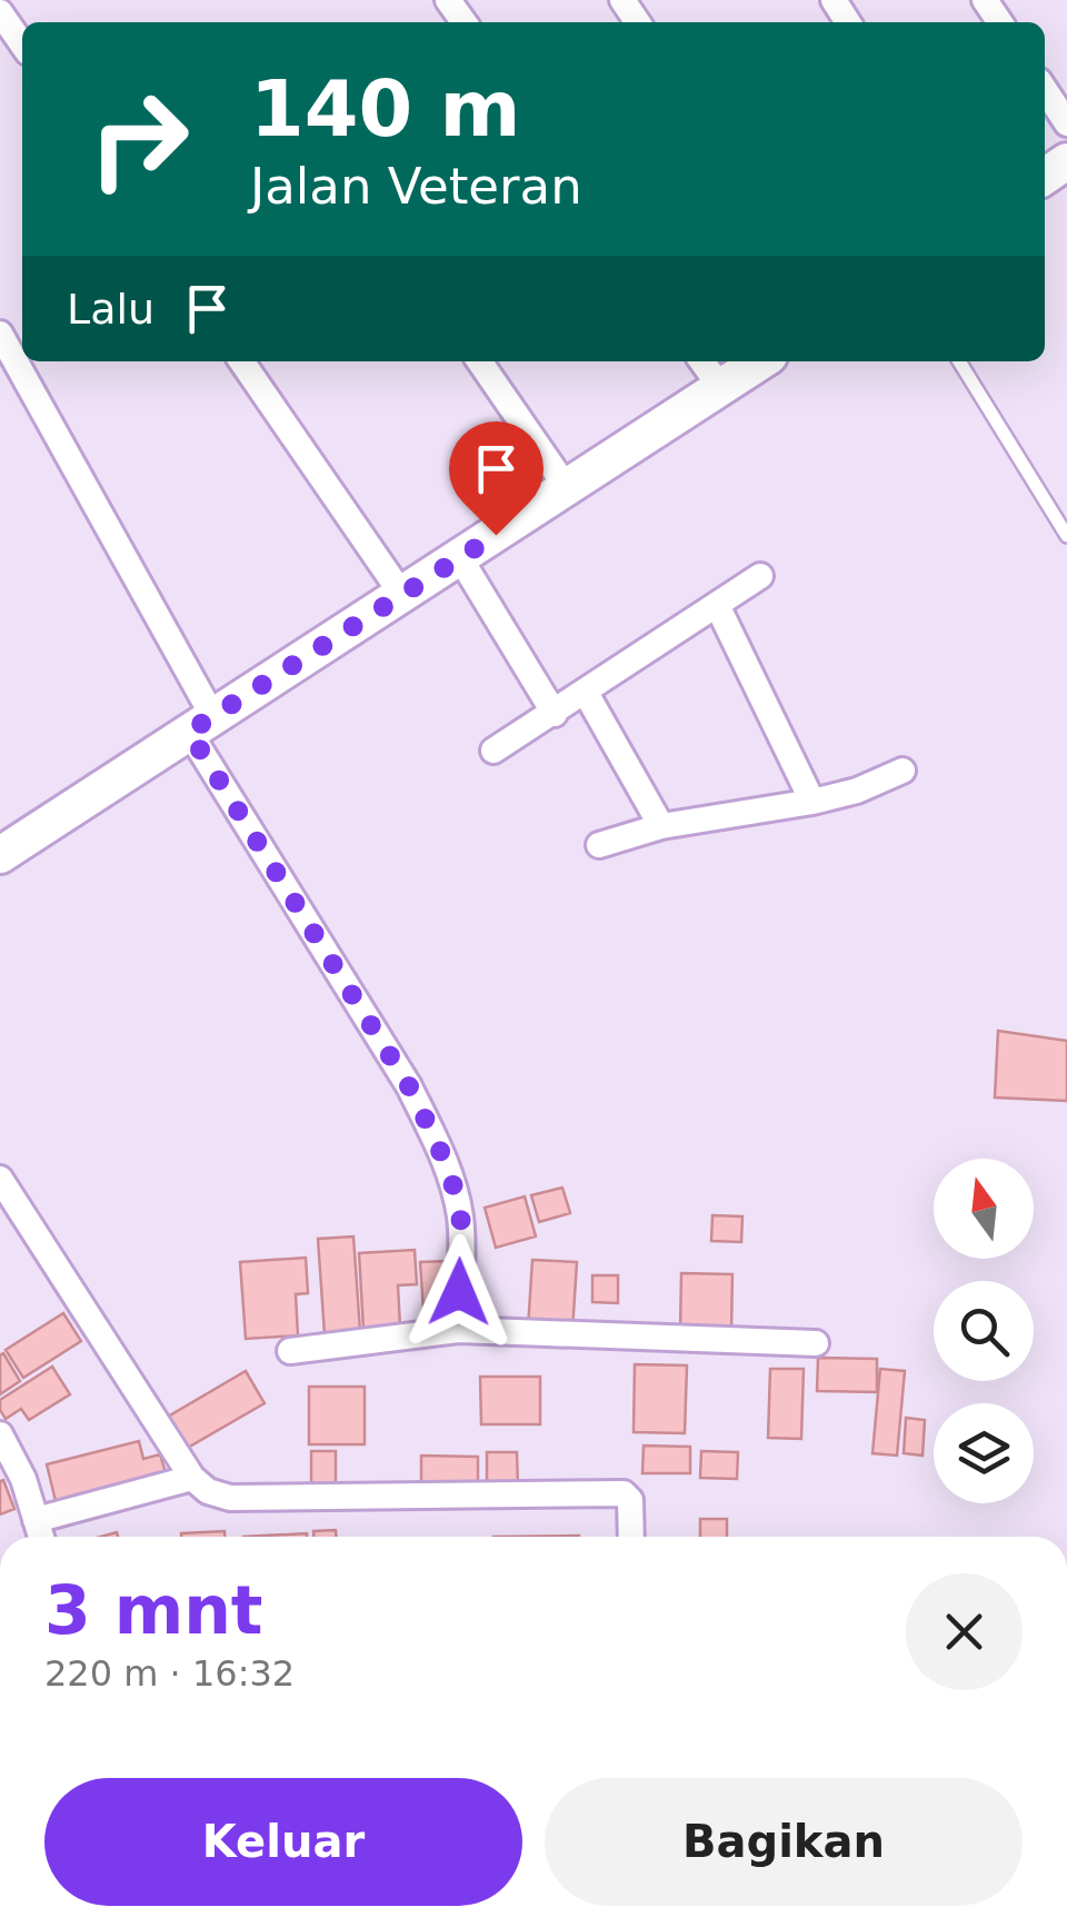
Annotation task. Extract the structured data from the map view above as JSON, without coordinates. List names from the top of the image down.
{
  "north": "top",
  "page": {
    "turn": ["140 m", "Jalan Veteran"],
    "then": "Lalu",
    "heading": ["3 mnt", "220 m · 16:32"],
    "buttons": ["Keluar", "Bagikan"]
  }
}
